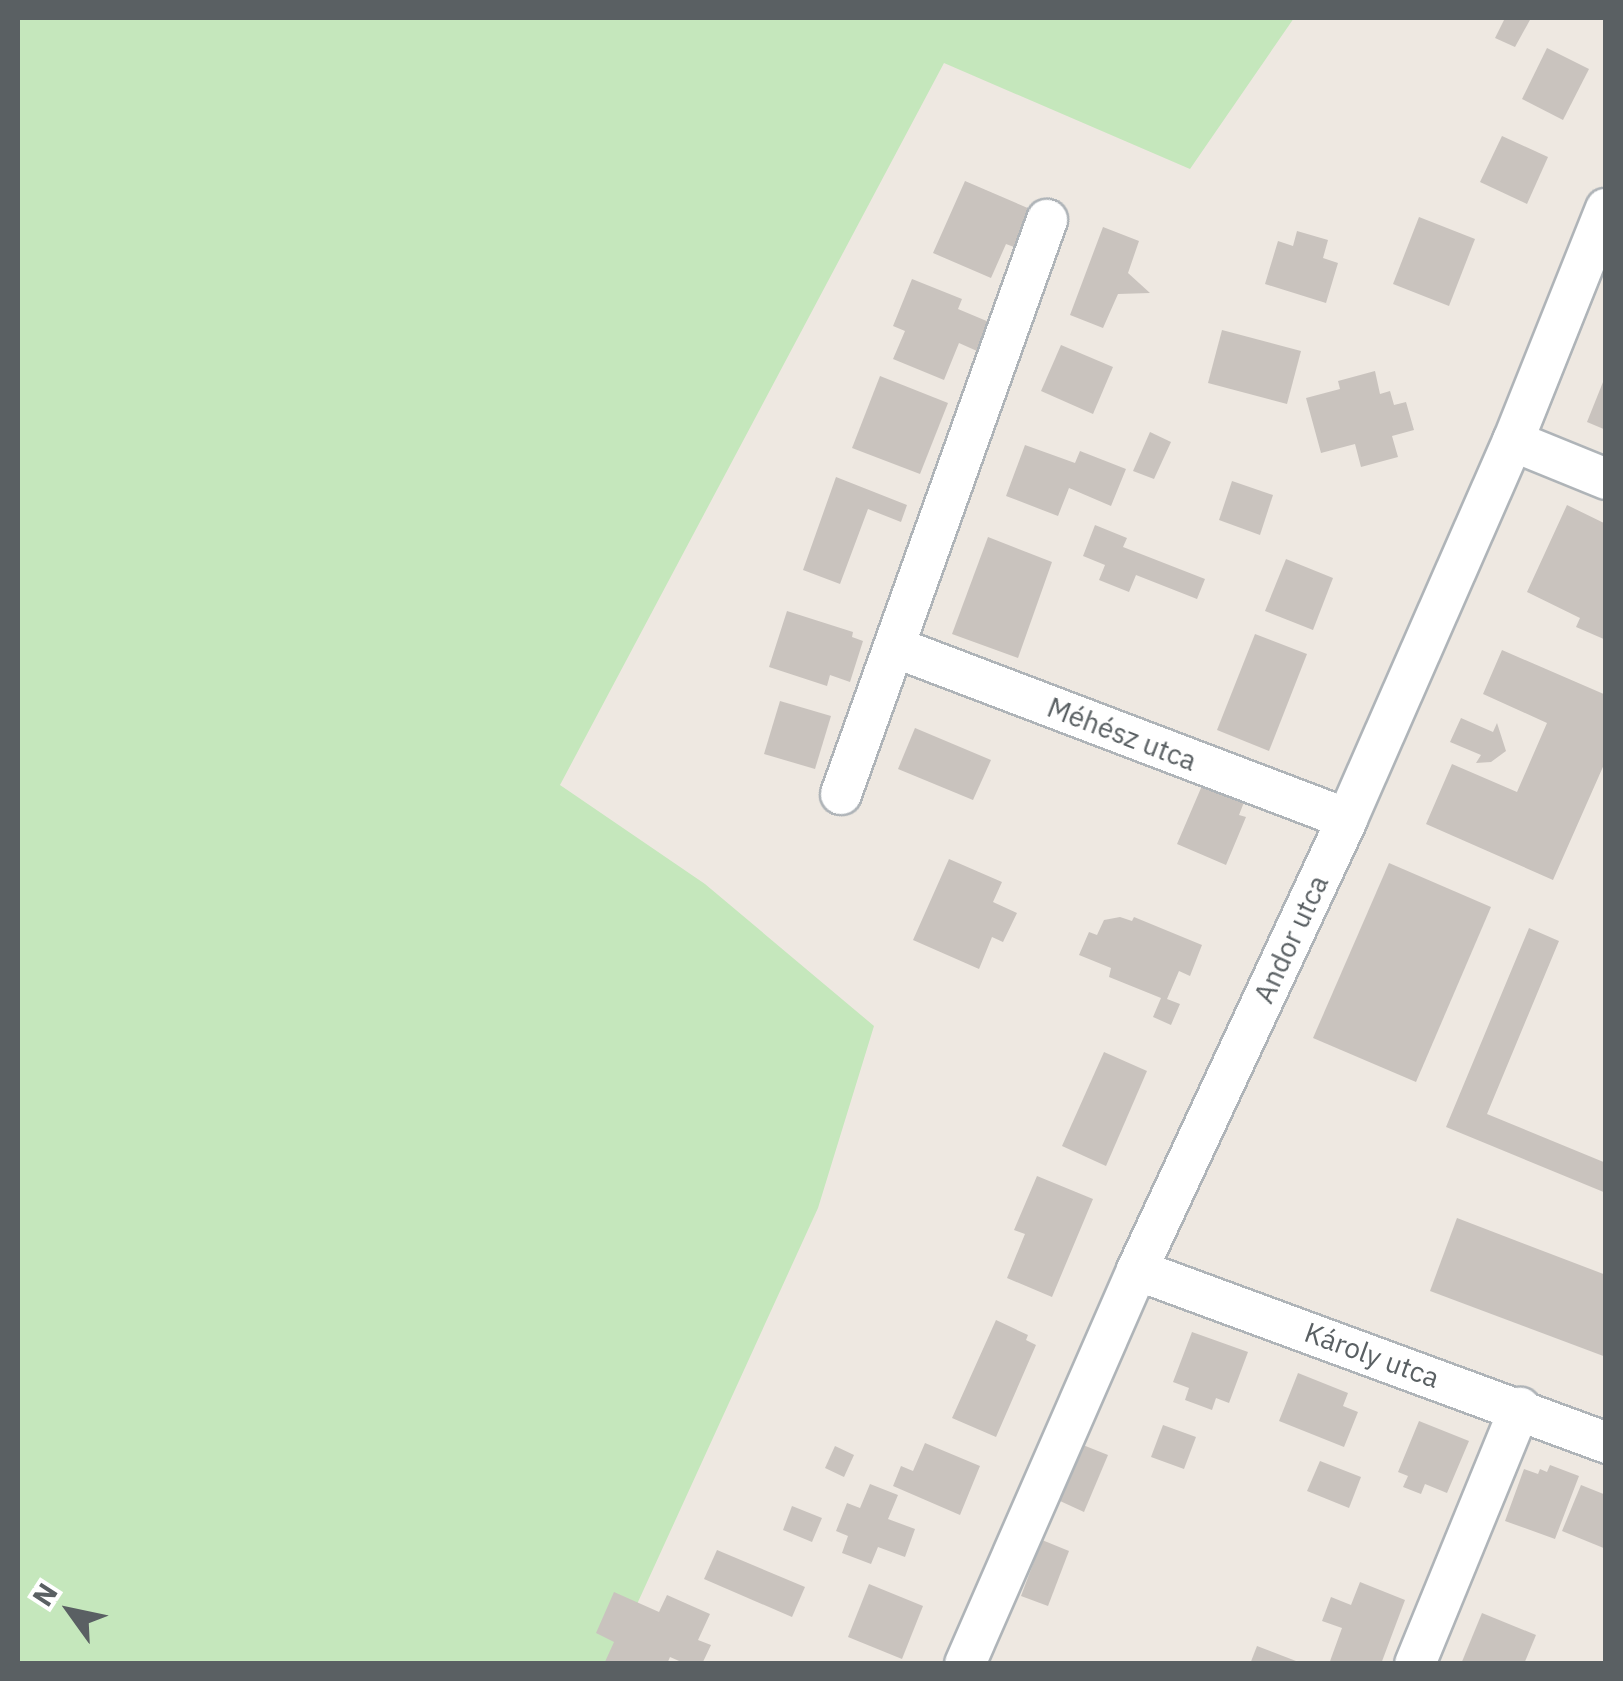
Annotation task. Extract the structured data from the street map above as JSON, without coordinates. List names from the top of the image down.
{
  "streets": {
    "street": ["Méhész utca", "Andor utca", "Károly utca"]
  },
  "crossings": [
    ["Méhész utca", "Andor utca"],
    ["Andor utca", "Károly utca"]
  ],
  "north": "top left"
}
